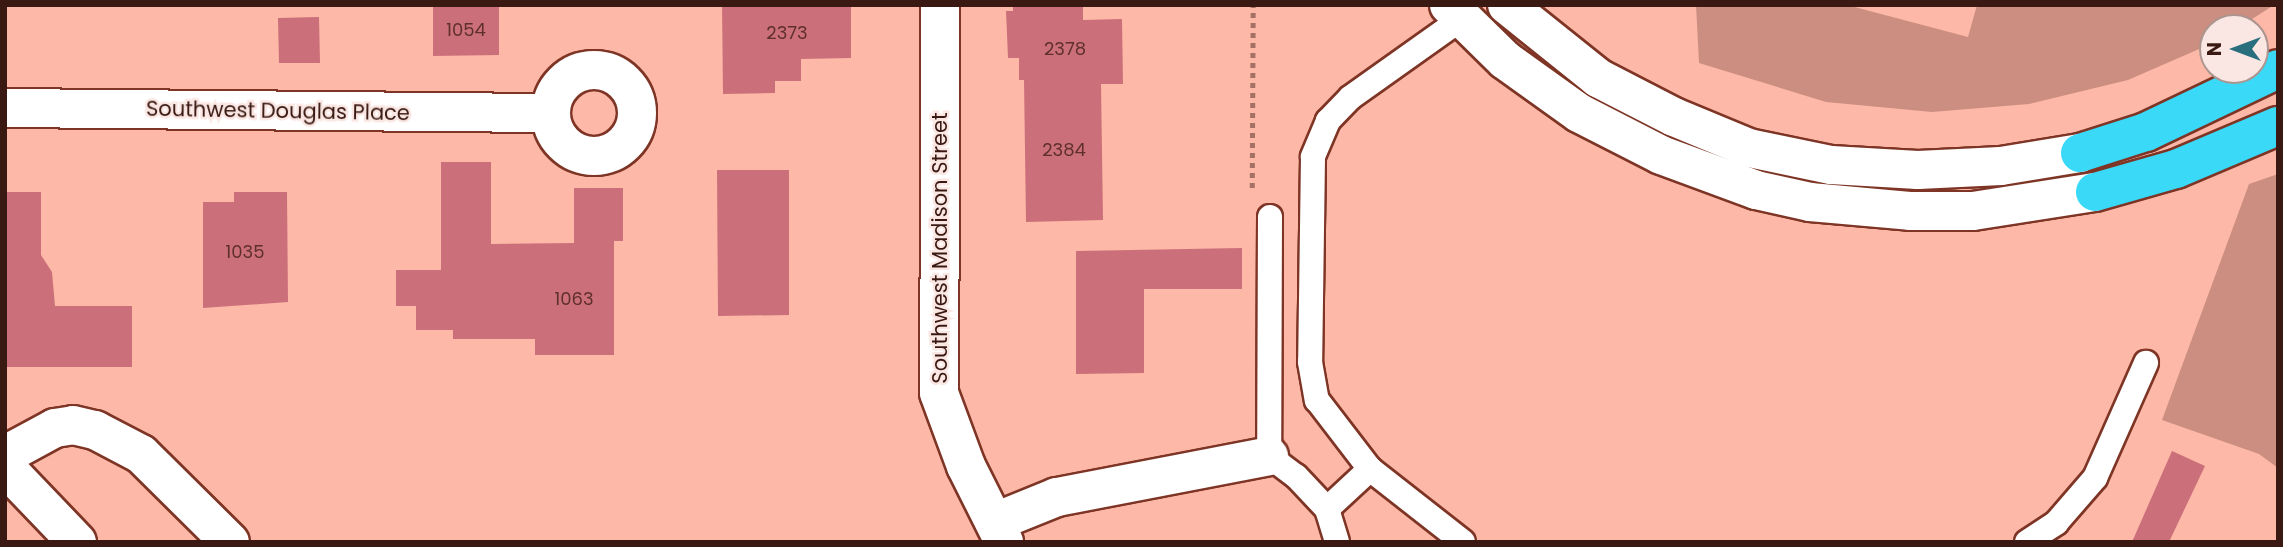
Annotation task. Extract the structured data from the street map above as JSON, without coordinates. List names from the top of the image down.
{
  "streets": {
    "street": ["Southwest Douglas Place", "Southwest Madison Street"]
  },
  "house_numbers": [
    "1054",
    "2373",
    "2378",
    "2384",
    "1035",
    "1063"
  ],
  "north": "left"
}
